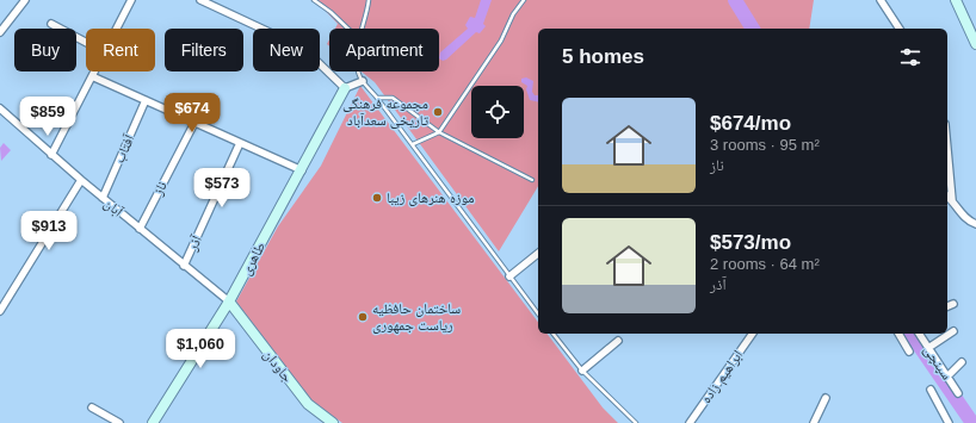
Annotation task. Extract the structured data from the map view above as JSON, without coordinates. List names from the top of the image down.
{
  "streets": {
    "street": [
      "آفتاب",
      "ناز",
      "آبان",
      "آذر",
      "طاهری",
      "سپنچی",
      "جاودان",
      "ابراهیم زاده"
    ]
  },
  "crossings": [
    ["آفتاب", "آبان"],
    ["ناز", "آبان"],
    ["آبان", "آذر"],
    ["آبان", "طاهری"],
    ["آبان", "جاودان"],
    ["طاهری", "جاودان"]
  ],
  "places": ["مجموعه فرهنگی تاریخی سعدآباد", "موزه هنرهای زیبا", "ساختمان حافظیه ریاست جمهوری"],
  "page": {
    "chip": [
      "Buy",
      "Rent",
      "Filters",
      "New",
      "Apartment"
    ],
    "heading": "5 homes",
    "list": [
      {
        "name": "$674/mo",
        "note": "3 rooms · 95 m² · ناز"
      },
      {
        "name": "$573/mo",
        "note": "2 rooms · 64 m² · آذر"
      }
    ],
    "price": [
      "$674",
      "$859",
      "$573",
      "$913",
      "$1,060"
    ]
  }
}
